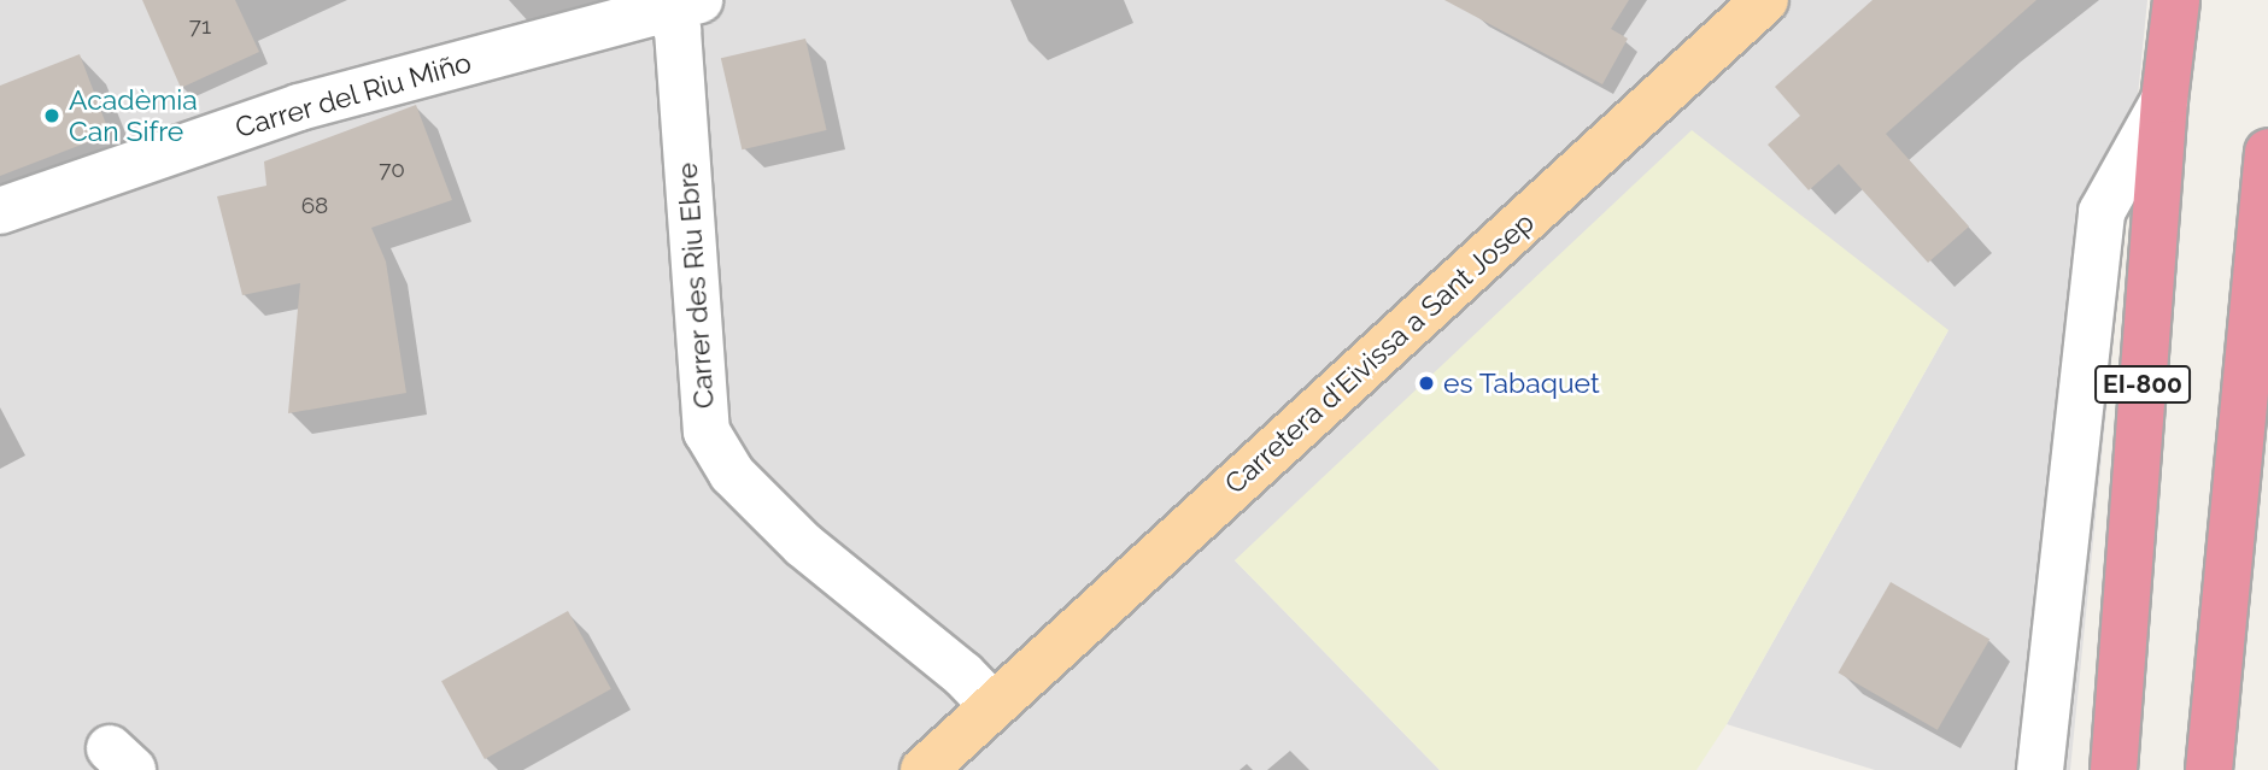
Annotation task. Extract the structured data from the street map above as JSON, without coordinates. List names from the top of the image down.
{
  "streets": {
    "highway": ["EI-800"],
    "main road": ["Carretera d'Eivissa a Sant Josep"],
    "street": ["Carrer del Riu Miño", "Carrer des Riu Ebre"]
  },
  "crossings": [
    ["Carrer del Riu Miño", "Carrer des Riu Ebre"],
    ["Carrer des Riu Ebre", "Carretera d'Eivissa a Sant Josep"]
  ],
  "places": ["Acadèmia Can Sifre", "es Tabaquet"],
  "house_numbers": ["71", "70", "68"]
}
